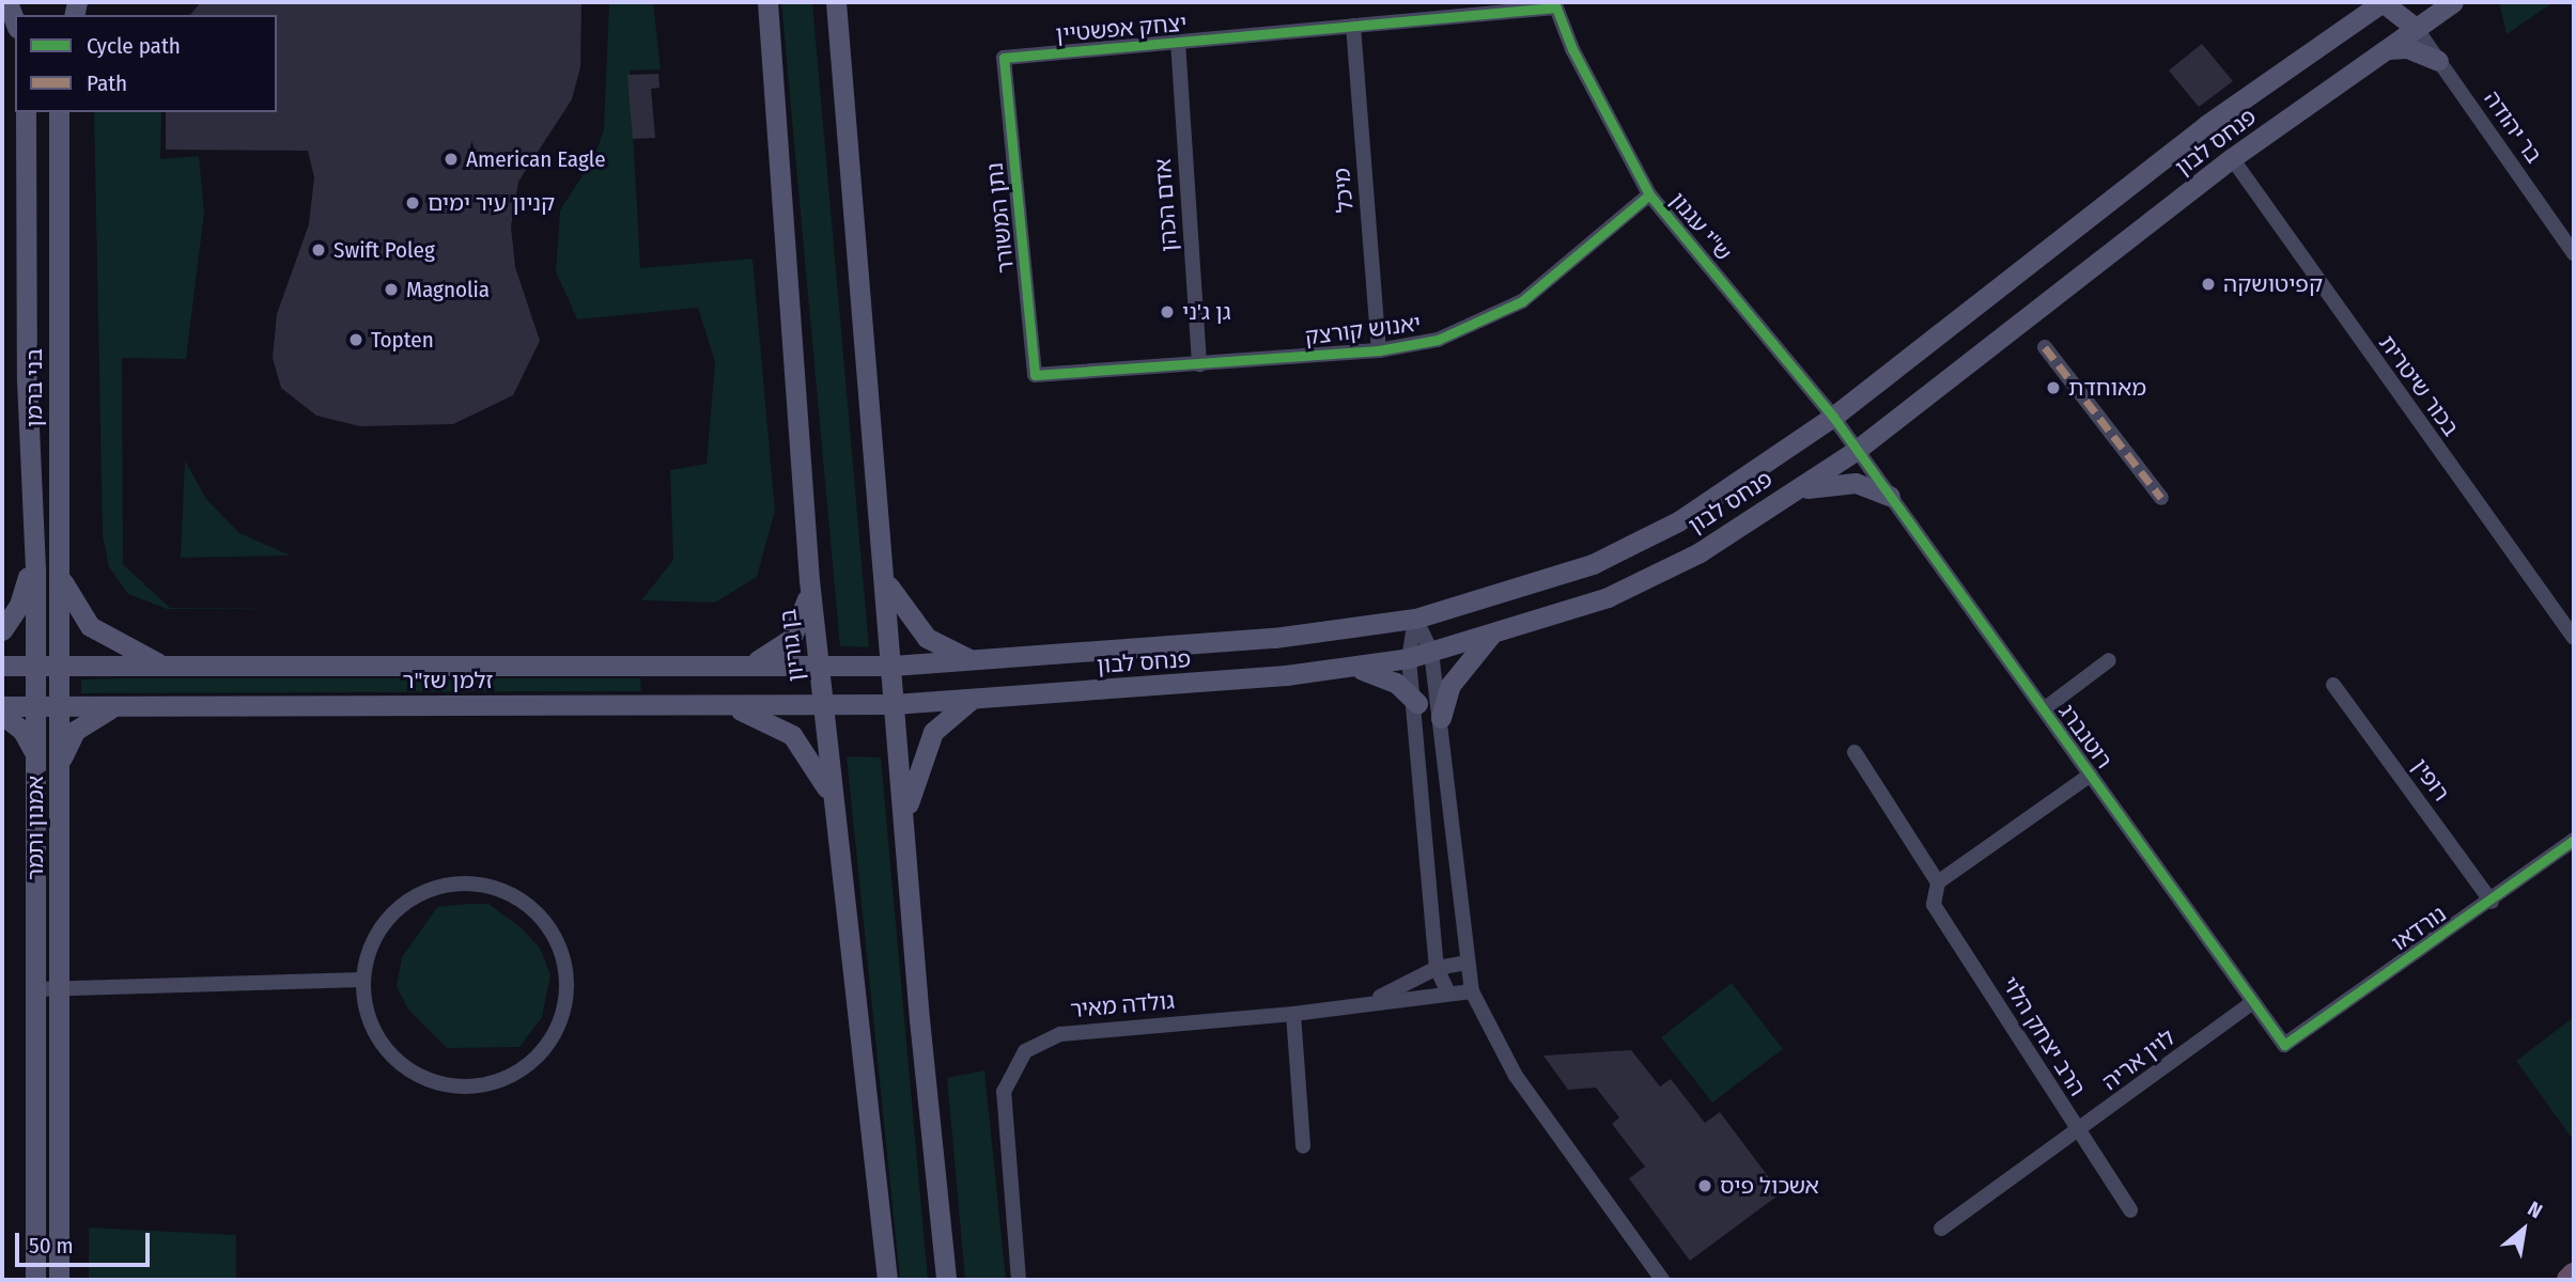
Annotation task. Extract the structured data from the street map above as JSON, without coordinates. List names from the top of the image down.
{
  "streets": {
    "main road": [
      "פנחס לבון",
      "בני ברמן",
      "בן גוריון",
      "זלמן שז\"ר",
      "אמנון ותמר"
    ],
    "street": [
      "יצחק אפשטיין",
      "בר יהודה",
      "מיכל",
      "אדם הכהן",
      "נתן המשורר",
      "ש\"י עגנון",
      "יאנוש קורצק",
      "בכור שיטרית",
      "רוטנברג",
      "רופין",
      "נורדאו",
      "גולדה מאיר",
      "הרב יצחק הלוי",
      "לוין אריה"
    ]
  },
  "crossings": [
    ["יצחק אפשטיין", "מיכל"],
    ["יצחק אפשטיין", "אדם הכהן"],
    ["יצחק אפשטיין", "נתן המשורר"],
    ["יצחק אפשטיין", "ש\"י עגנון"],
    ["בר יהודה", "פנחס לבון"],
    ["פנחס לבון", "ש\"י עגנון"],
    ["פנחס לבון", "בכור שיטרית"],
    ["פנחס לבון", "זלמן שז\"ר"],
    ["פנחס לבון", "רוטנברג"],
    ["מיכל", "יאנוש קורצק"],
    ["אדם הכהן", "יאנוש קורצק"],
    ["נתן המשורר", "יאנוש קורצק"],
    ["ש\"י עגנון", "יאנוש קורצק"],
    ["ש\"י עגנון", "רוטנברג"],
    ["בני ברמן", "זלמן שז\"ר"],
    ["בני ברמן", "אמנון ותמר"],
    ["בן גוריון", "זלמן שז\"ר"],
    ["זלמן שז\"ר", "אמנון ותמר"],
    ["רוטנברג", "נורדאו"],
    ["רוטנברג", "לוין אריה"],
    ["רופין", "נורדאו"],
    ["הרב יצחק הלוי", "לוין אריה"]
  ],
  "places": [
    "American Eagle",
    "קניון עיר ימים",
    "Swift Poleg",
    "קפיטושקה",
    "Magnolia",
    "גן ג'ני",
    "Topten",
    "מאוחדת",
    "אשכול פיס"
  ],
  "legend": ["Cycle path", "Path"],
  "scale_bar": "50 m",
  "north": "top right"
}
